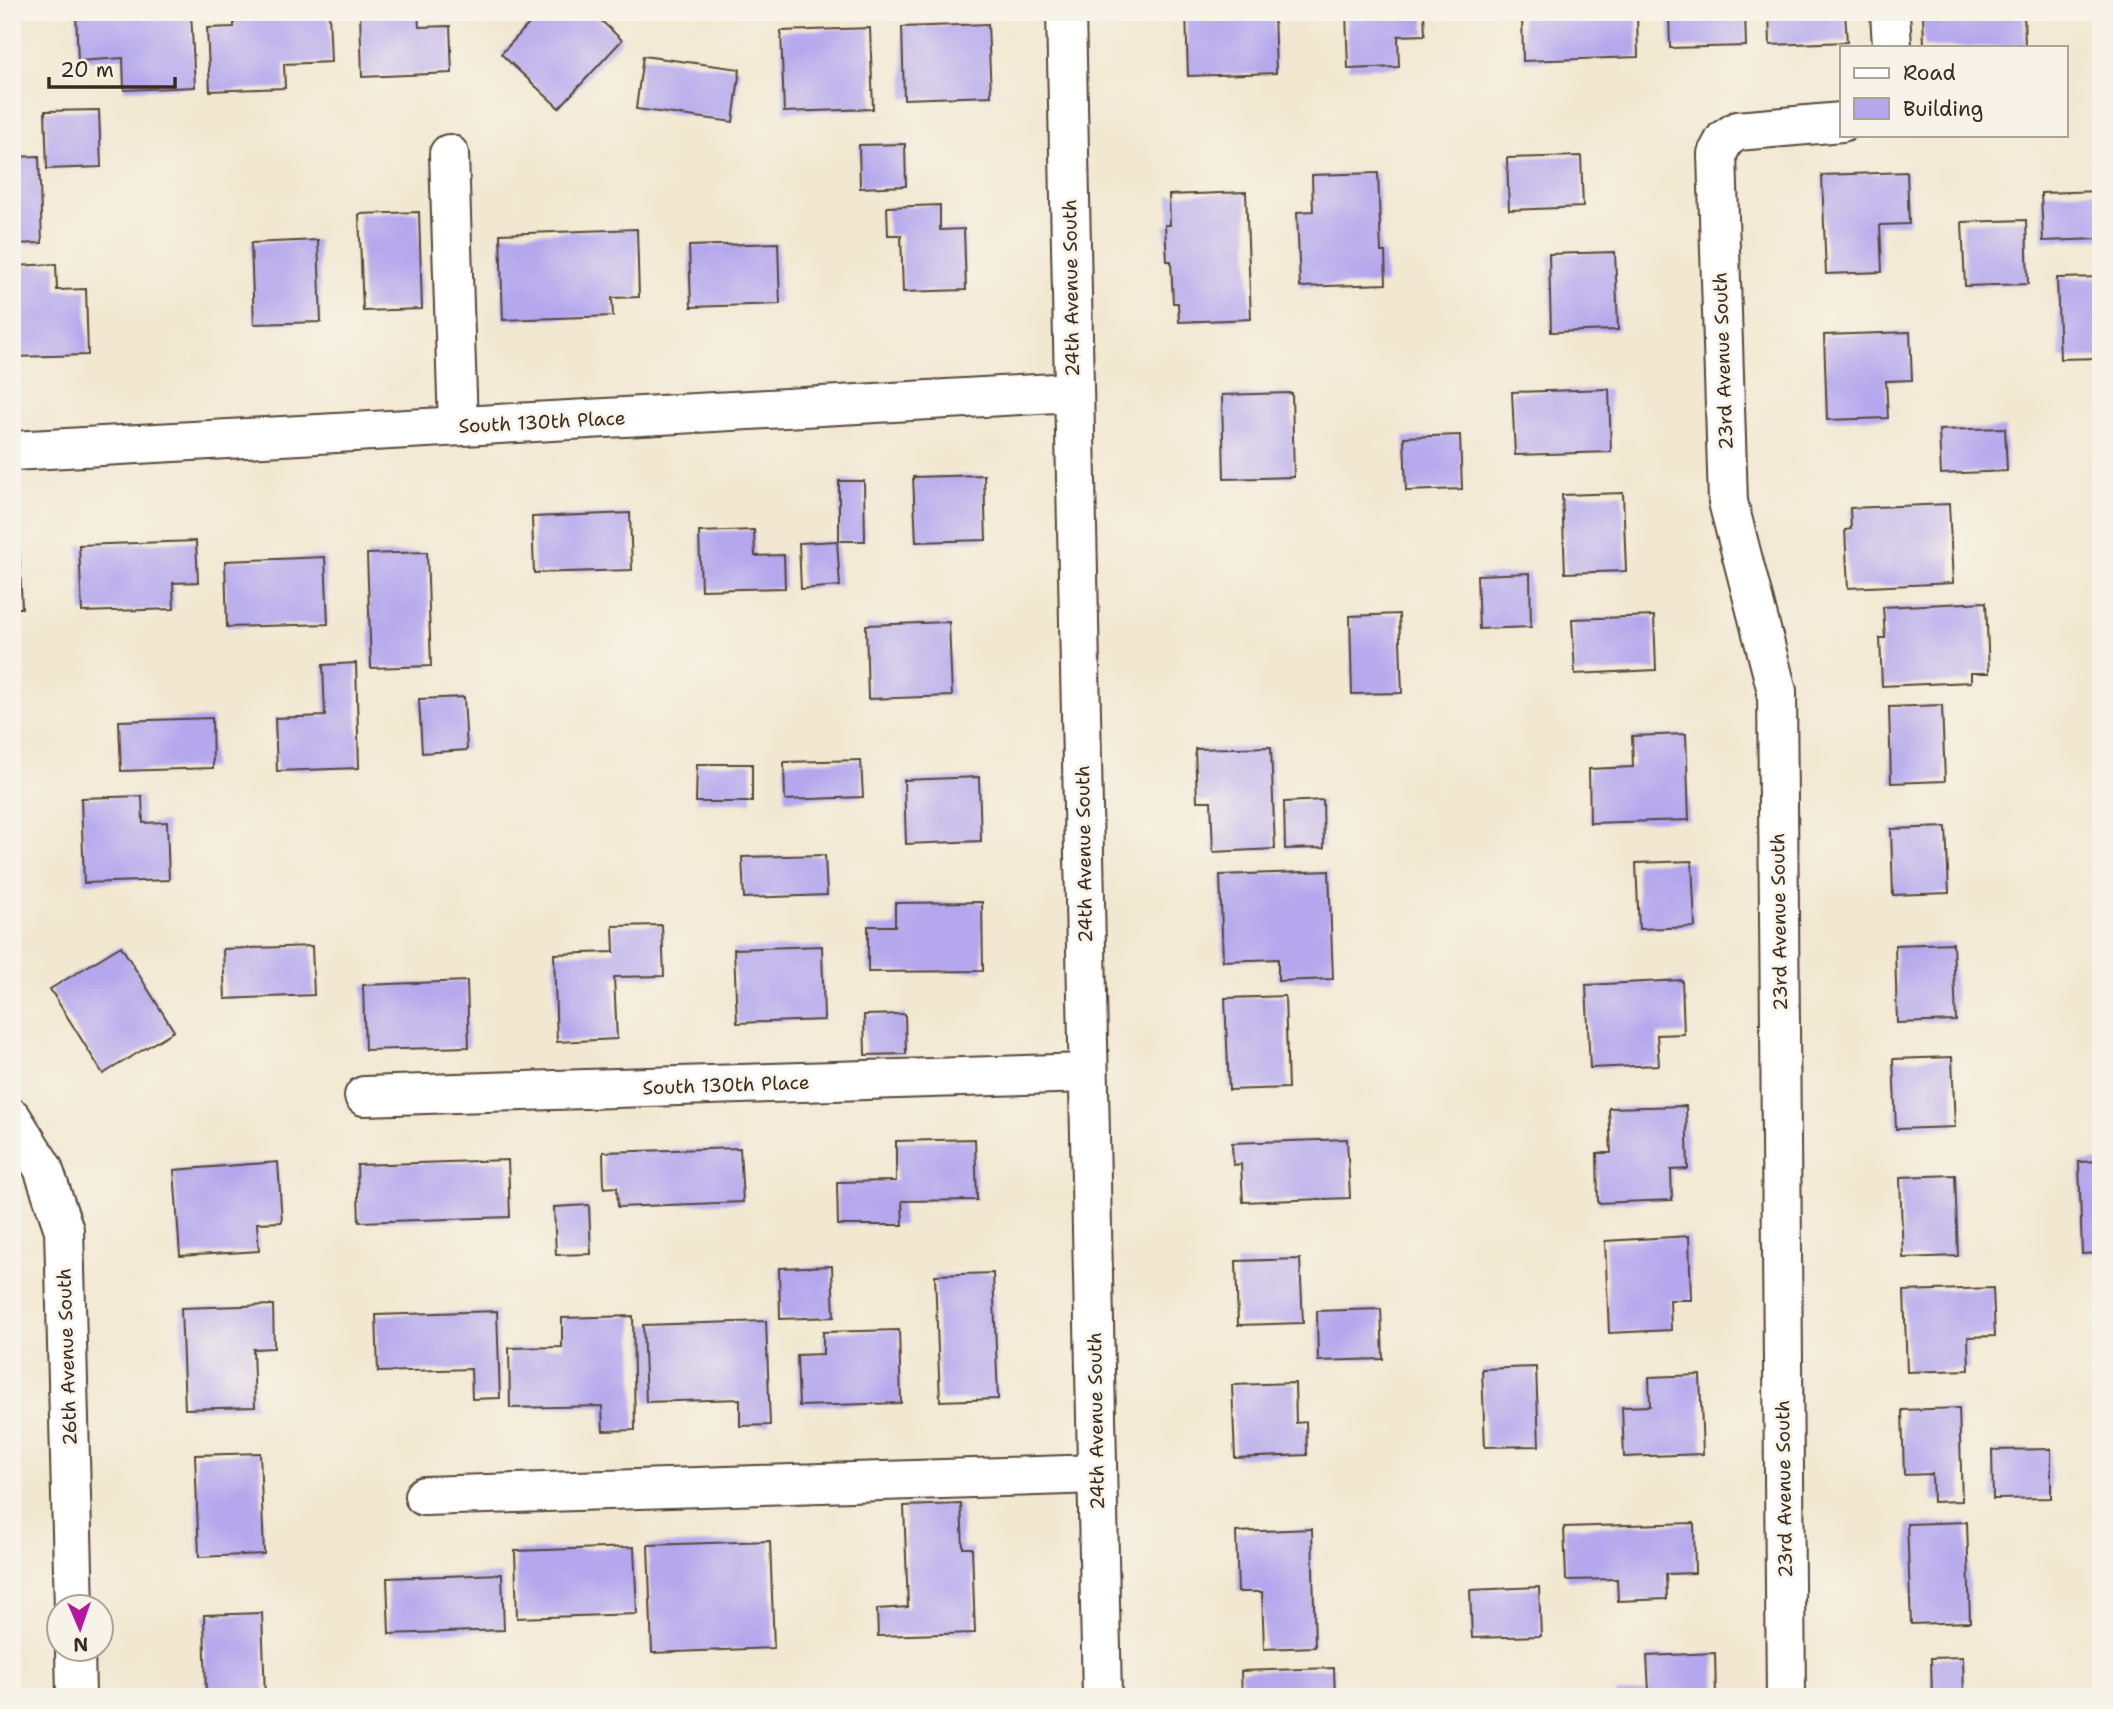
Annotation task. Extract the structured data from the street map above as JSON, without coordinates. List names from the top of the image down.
{
  "streets": {
    "street": [
      "24th Avenue South",
      "23rd Avenue South",
      "South 130th Place",
      "26th Avenue South"
    ]
  },
  "crossings": [
    ["24th Avenue South", "South 130th Place"]
  ],
  "legend": ["Road", "Building"],
  "scale_bar": "20 m",
  "north": "bottom"
}
